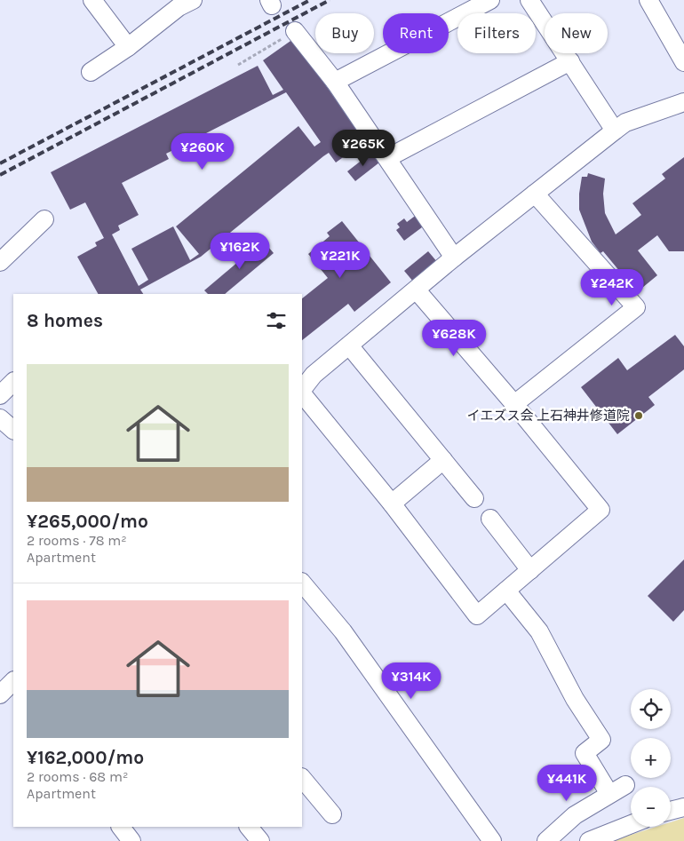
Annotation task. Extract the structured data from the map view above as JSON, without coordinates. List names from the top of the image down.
{
  "places": ["イエズス会 上石神井修道院"],
  "page": {
    "chip": [
      "Buy",
      "Rent",
      "Filters",
      "New"
    ],
    "price": [
      "¥265K",
      "¥260K",
      "¥162K",
      "¥221K",
      "¥242K",
      "¥628K",
      "¥314K",
      "¥441K"
    ],
    "heading": "8 homes",
    "list": [
      {
        "name": "¥265,000/mo",
        "note": "2 rooms · 78 m² · Apartment"
      },
      {
        "name": "¥162,000/mo",
        "note": "2 rooms · 68 m² · Apartment"
      }
    ],
    "map_buttons": ["+", "−"]
  }
}
